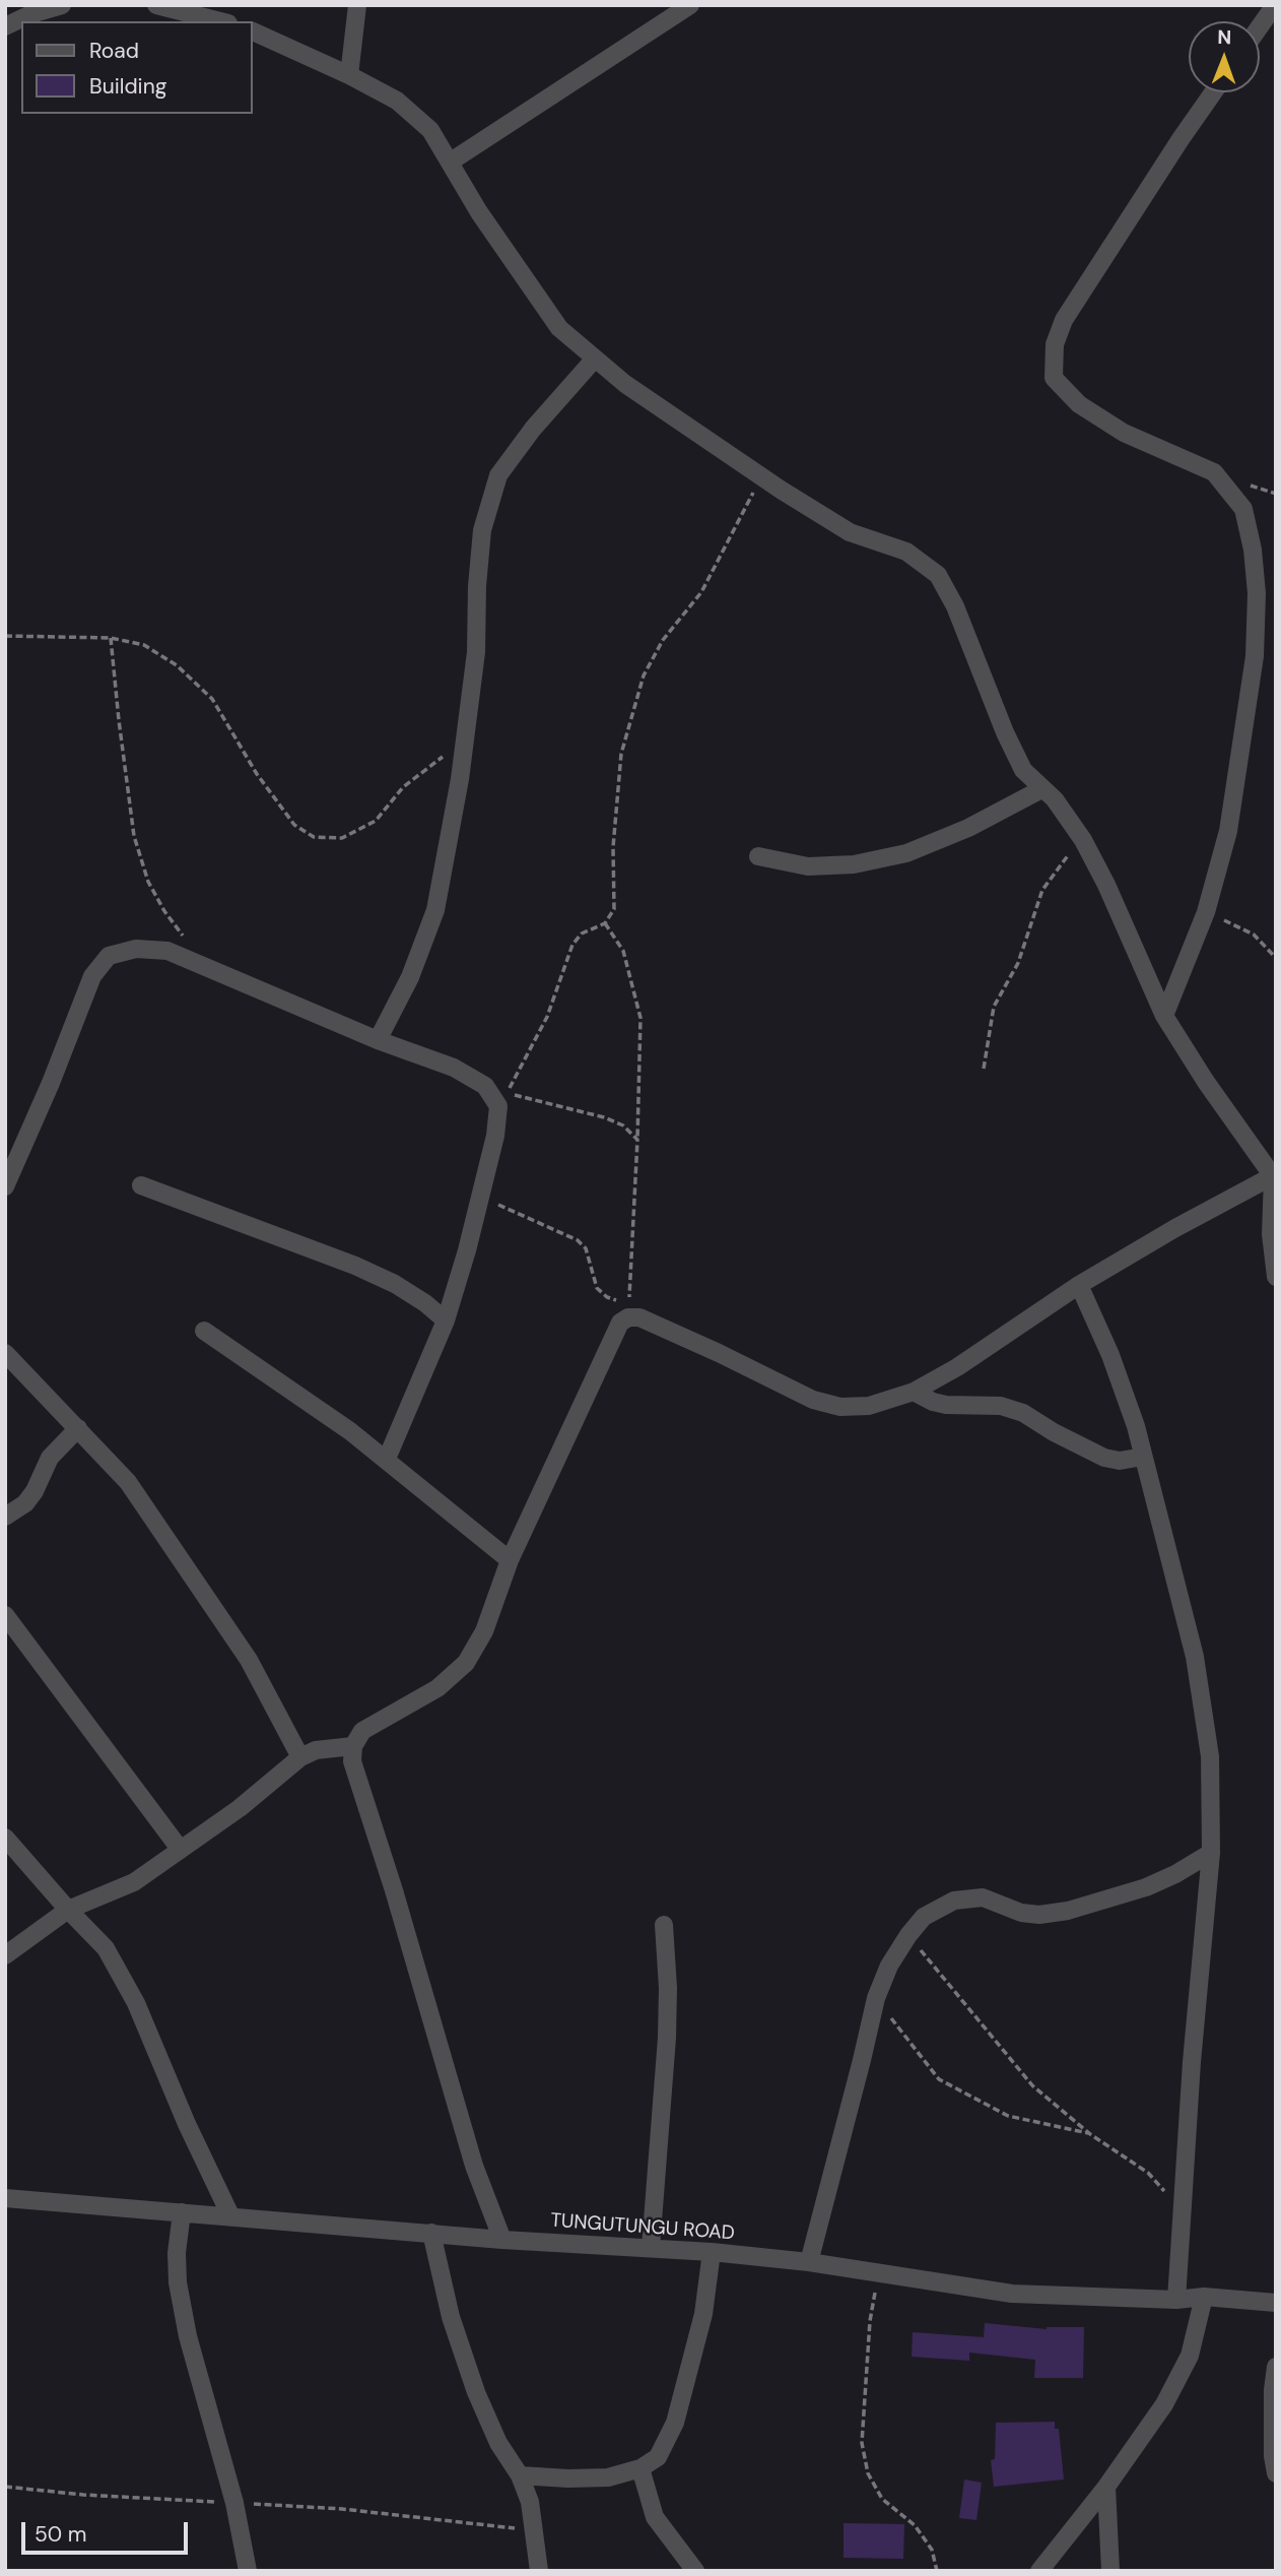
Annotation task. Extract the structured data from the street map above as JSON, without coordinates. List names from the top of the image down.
{
  "streets": {
    "street": ["TUNGUTUNGU ROAD"]
  },
  "legend": ["Road", "Building"],
  "scale_bar": "50 m",
  "north": "top"
}
